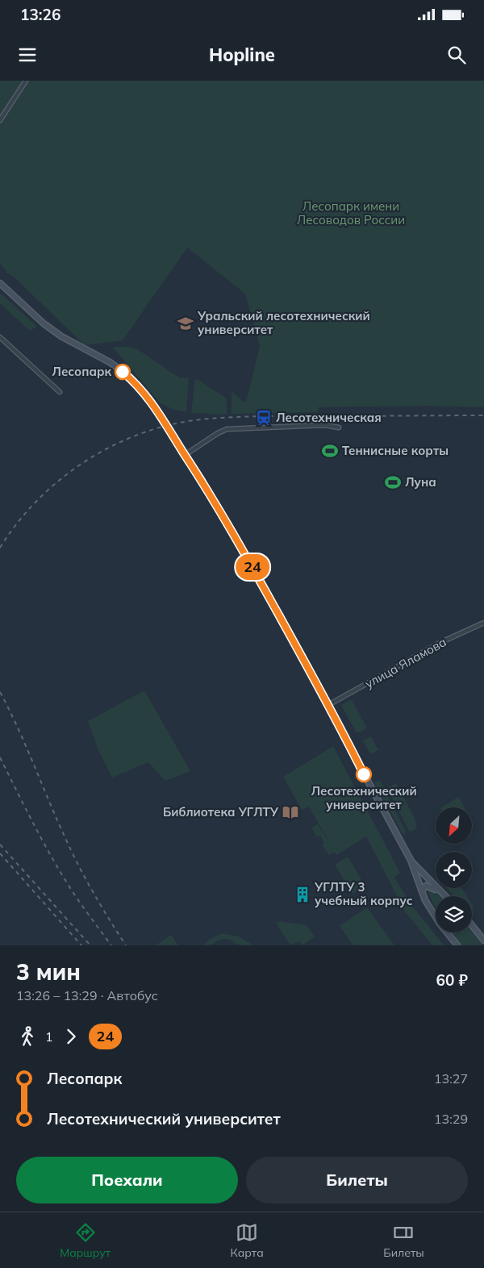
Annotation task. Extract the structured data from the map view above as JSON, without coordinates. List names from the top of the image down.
{
  "streets": {
    "street": ["улица Яламова"]
  },
  "parks": ["Лесопарк имени Лесоводов России"],
  "places": {
    "school or university": ["Уральский лесотехнический университет"],
    "other": ["Лесопарк", "Лесотехнический университет"],
    "station": ["Лесотехническая"],
    "sports": ["Теннисные корты", "Луна"],
    "library": ["Библиотека УГЛТУ"],
    "building": ["УГЛТУ 3 учебный корпус"]
  },
  "lines": ["bus line 24"],
  "north": "bottom left",
  "page": {
    "status": "13:26",
    "header": "Hopline",
    "on_map": "24",
    "heading": ["3 мин", "13:26 – 13:29 · Автобус", "60 ₽"],
    "legs": ["1", "24"],
    "list": [
      {
        "name": "Лесопарк",
        "value": "13:27"
      },
      {
        "name": "Лесотехнический университет",
        "value": "13:29"
      }
    ],
    "buttons": ["Поехали", "Билеты"],
    "tabs": ["Маршрут", "Карта", "Билеты"]
  }
}
